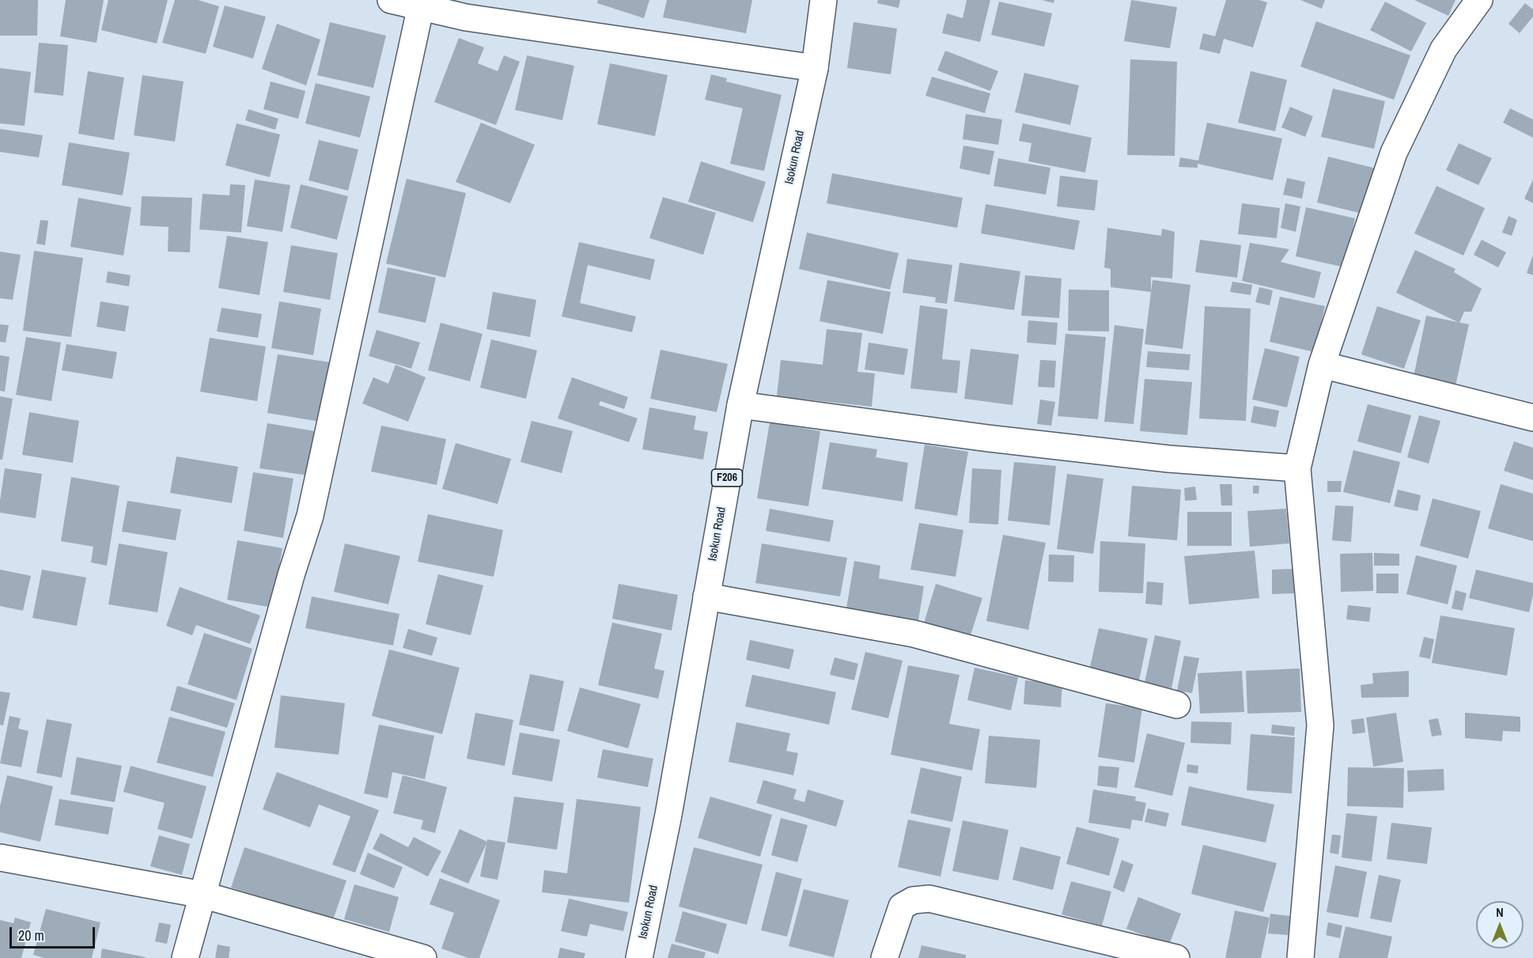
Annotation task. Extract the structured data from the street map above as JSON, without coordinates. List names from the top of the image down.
{
  "streets": {
    "street": ["Isokun Road", "F206"]
  },
  "scale_bar": "20 m",
  "north": "top"
}
